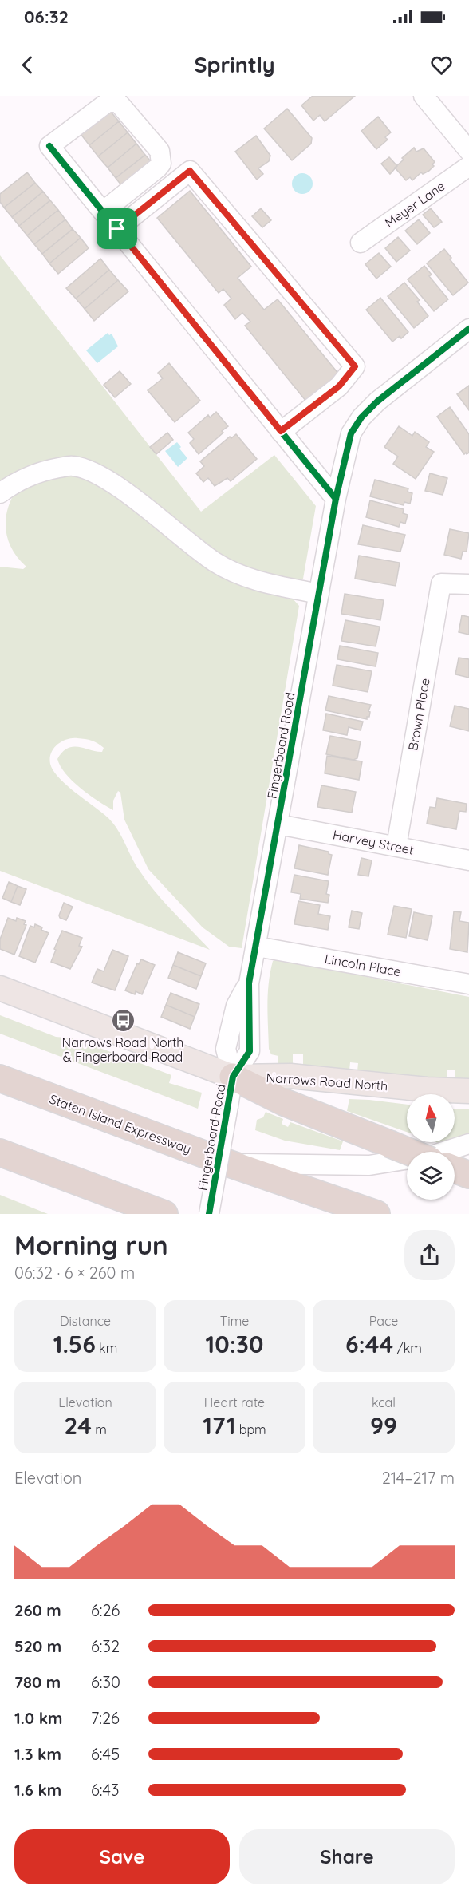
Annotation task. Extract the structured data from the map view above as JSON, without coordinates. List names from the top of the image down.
{
  "streets": {
    "highway": ["Staten Island Expressway"],
    "main road": ["Narrows Road North"],
    "street": [
      "Meyer Lane",
      "Brown Place",
      "Fingerboard Road",
      "Harvey Street",
      "Lincoln Place"
    ]
  },
  "crossings": [
    ["Brown Place", "Harvey Street"],
    ["Fingerboard Road", "Harvey Street"],
    ["Fingerboard Road", "Lincoln Place"],
    ["Fingerboard Road", "Narrows Road North"]
  ],
  "places": {
    "bus stop": ["Narrows Road North & Fingerboard Road"]
  },
  "north": "top",
  "page": {
    "status": "06:32",
    "header": "Sprintly",
    "heading": ["Morning run", "06:32 · 6 × 260 m"],
    "stats": [
      ["Distance", "1.56 km"],
      ["Time", "10:30"],
      ["Pace", "6:44 /km"],
      ["Elevation", "24 m"],
      ["Heart rate", "171 bpm"],
      ["kcal", "99"]
    ],
    "chart": ["Elevation", "214–217 m"],
    "list": [
      {
        "name": "260 m",
        "note": "6:26"
      },
      {
        "name": "520 m",
        "note": "6:32"
      },
      {
        "name": "780 m",
        "note": "6:30"
      },
      {
        "name": "1.0 km",
        "note": "7:26"
      },
      {
        "name": "1.3 km",
        "note": "6:45"
      },
      {
        "name": "1.6 km",
        "note": "6:43"
      }
    ],
    "buttons": ["Save", "Share"]
  }
}
